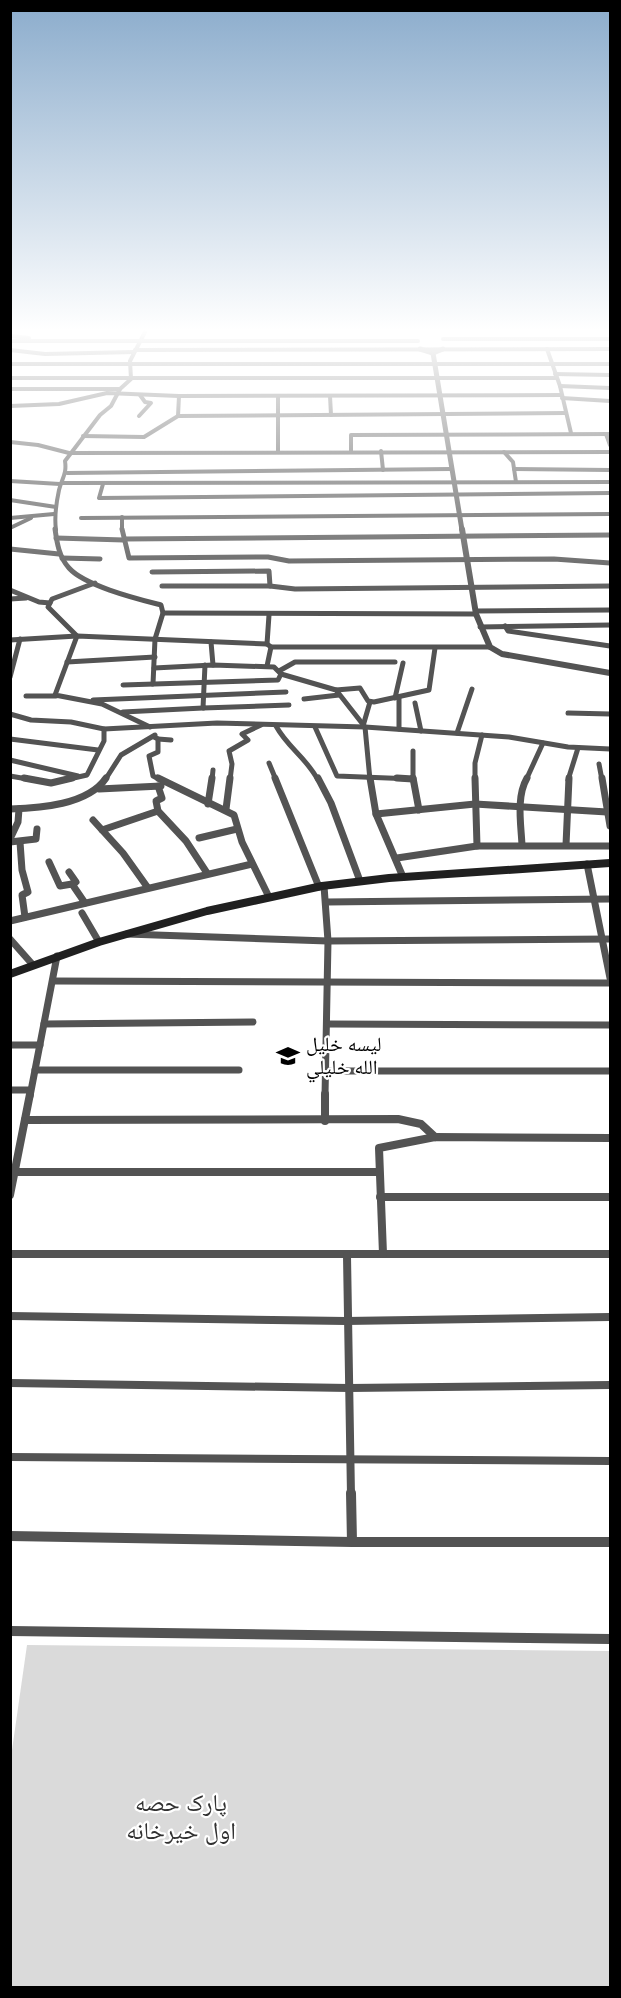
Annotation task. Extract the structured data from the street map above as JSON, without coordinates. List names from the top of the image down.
{
  "parks": ["پارک حصه اول خیرخانه"],
  "places": {
    "school or university": ["ليسه خليل الله خليلي"]
  }
}
